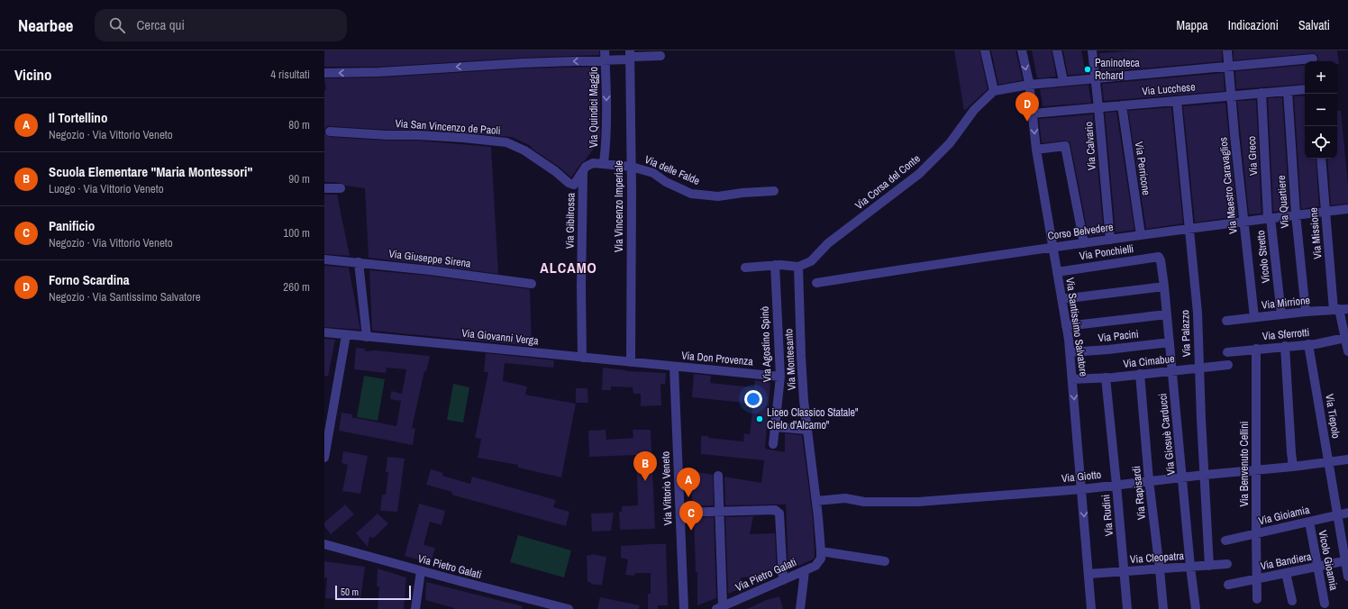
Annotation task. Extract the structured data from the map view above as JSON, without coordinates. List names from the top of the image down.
{
  "streets": {
    "street": [
      "Via Lucchese",
      "Via Quindici Maggio",
      "Via San Vincenzo de Paoli",
      "Via Calvario",
      "Via Greco",
      "Via Perricone",
      "Via delle Falde",
      "Via Corsa del Conte",
      "Via Maestro Caravaglios",
      "Via Quartiere",
      "Via Vincenzo Imperiale",
      "Via Gibilrossa",
      "Corso Belvedere",
      "Via Missione",
      "Via Ponchielli",
      "Vicolo Stretto",
      "Via Giuseppe Sirena",
      "Via Mirrione",
      "Via Santissimo Salvatore",
      "Via Palazzo",
      "Via Sferrotti",
      "Via Pacini",
      "Via Giovanni Verga",
      "Via Agostino Spinò",
      "Via Don Provenza",
      "Via Montesanto",
      "Via Cimabue",
      "Via Tiepolo",
      "Via Giosuè Carducci",
      "Via Benvenuto Cellini",
      "Via Giotto",
      "Via Vittorio Veneto",
      "Via Rapisardi",
      "Via Rudini",
      "Via Gioiamia",
      "Via Cleopatra",
      "Vicolo Gioamia",
      "Via Bandiera",
      "Via Pietro Galati"
    ]
  },
  "crossings": [
    ["Via Lucchese", "Via Calvario"],
    ["Via Lucchese", "Via Greco"],
    ["Via Lucchese", "Via Perricone"],
    ["Via Lucchese", "Via Maestro Caravaglios"],
    ["Via Lucchese", "Via Quartiere"],
    ["Via Lucchese", "Via Santissimo Salvatore"],
    ["Via Lucchese", "Via Palazzo"],
    ["Via Quindici Maggio", "Via delle Falde"],
    ["Via San Vincenzo de Paoli", "Via delle Falde"],
    ["Via San Vincenzo de Paoli", "Via Gibilrossa"],
    ["Via Calvario", "Corso Belvedere"],
    ["Via Greco", "Corso Belvedere"],
    ["Via Greco", "Vicolo Stretto"],
    ["Via Perricone", "Corso Belvedere"],
    ["Via delle Falde", "Via Vincenzo Imperiale"],
    ["Via delle Falde", "Via Gibilrossa"],
    ["Via Corsa del Conte", "Via Montesanto"],
    ["Via Maestro Caravaglios", "Corso Belvedere"],
    ["Via Maestro Caravaglios", "Via Mirrione"],
    ["Via Quartiere", "Corso Belvedere"],
    ["Via Quartiere", "Via Mirrione"],
    ["Via Vincenzo Imperiale", "Via Giovanni Verga"],
    ["Via Gibilrossa", "Via Giovanni Verga"],
    ["Corso Belvedere", "Via Missione"],
    ["Corso Belvedere", "Vicolo Stretto"],
    ["Corso Belvedere", "Via Santissimo Salvatore"],
    ["Corso Belvedere", "Via Palazzo"],
    ["Via Missione", "Via Mirrione"],
    ["Via Missione", "Via Sferrotti"],
    ["Via Ponchielli", "Via Santissimo Salvatore"],
    ["Via Ponchielli", "Via Giosuè Carducci"],
    ["Vicolo Stretto", "Via Mirrione"],
    ["Via Santissimo Salvatore", "Via Pacini"],
    ["Via Santissimo Salvatore", "Via Cimabue"],
    ["Via Santissimo Salvatore", "Via Giotto"],
    ["Via Santissimo Salvatore", "Via Cleopatra"],
    ["Via Palazzo", "Via Cimabue"],
    ["Via Palazzo", "Via Giotto"],
    ["Via Palazzo", "Via Cleopatra"],
    ["Via Sferrotti", "Via Tiepolo"],
    ["Via Sferrotti", "Via Benvenuto Cellini"],
    ["Via Pacini", "Via Giosuè Carducci"],
    ["Via Giovanni Verga", "Via Don Provenza"],
    ["Via Giovanni Verga", "Via Vittorio Veneto"],
    ["Via Agostino Spinò", "Via Don Provenza"],
    ["Via Don Provenza", "Via Vittorio Veneto"],
    ["Via Montesanto", "Via Giotto"],
    ["Via Montesanto", "Via Pietro Galati"],
    ["Via Cimabue", "Via Giosuè Carducci"],
    ["Via Cimabue", "Via Rapisardi"],
    ["Via Cimabue", "Via Rudini"],
    ["Via Tiepolo", "Via Giotto"],
    ["Via Tiepolo", "Via Gioiamia"],
    ["Via Tiepolo", "Via Bandiera"],
    ["Via Giosuè Carducci", "Via Giotto"],
    ["Via Giosuè Carducci", "Via Cleopatra"],
    ["Via Benvenuto Cellini", "Via Giotto"],
    ["Via Benvenuto Cellini", "Via Gioiamia"],
    ["Via Benvenuto Cellini", "Via Bandiera"],
    ["Via Giotto", "Via Rapisardi"],
    ["Via Giotto", "Via Rudini"],
    ["Via Rapisardi", "Via Cleopatra"],
    ["Via Rudini", "Via Cleopatra"],
    ["Via Gioiamia", "Vicolo Gioamia"],
    ["Vicolo Gioamia", "Via Bandiera"]
  ],
  "one_way": ["Via Quindici Maggio", "Via Santissimo Salvatore"],
  "districts": ["ALCAMO"],
  "places": ["Paninoteca Rchard", "Liceo Classico Statale\" Cielo d'Alcamo\""],
  "scale_bar": "50 m",
  "page": {
    "header": "Nearbee",
    "search": "Cerca qui",
    "nav": ["Mappa", "Indicazioni", "Salvati"],
    "heading": ["Vicino", "4 risultati"],
    "map_buttons": ["+", "−"],
    "pins": [
      "D",
      "B",
      "A",
      "C"
    ],
    "list": [
      {
        "mark": "A",
        "name": "Il Tortellino",
        "note": "Negozio · Via Vittorio Veneto",
        "value": "80 m"
      },
      {
        "mark": "B",
        "name": "Scuola Elementare \"Maria Montessori\"",
        "note": "Luogo · Via Vittorio Veneto",
        "value": "90 m"
      },
      {
        "mark": "C",
        "name": "Panificio",
        "note": "Negozio · Via Vittorio Veneto",
        "value": "100 m"
      },
      {
        "mark": "D",
        "name": "Forno Scardina",
        "note": "Negozio · Via Santissimo Salvatore",
        "value": "260 m"
      }
    ],
    "scale": "50 m"
  }
}
